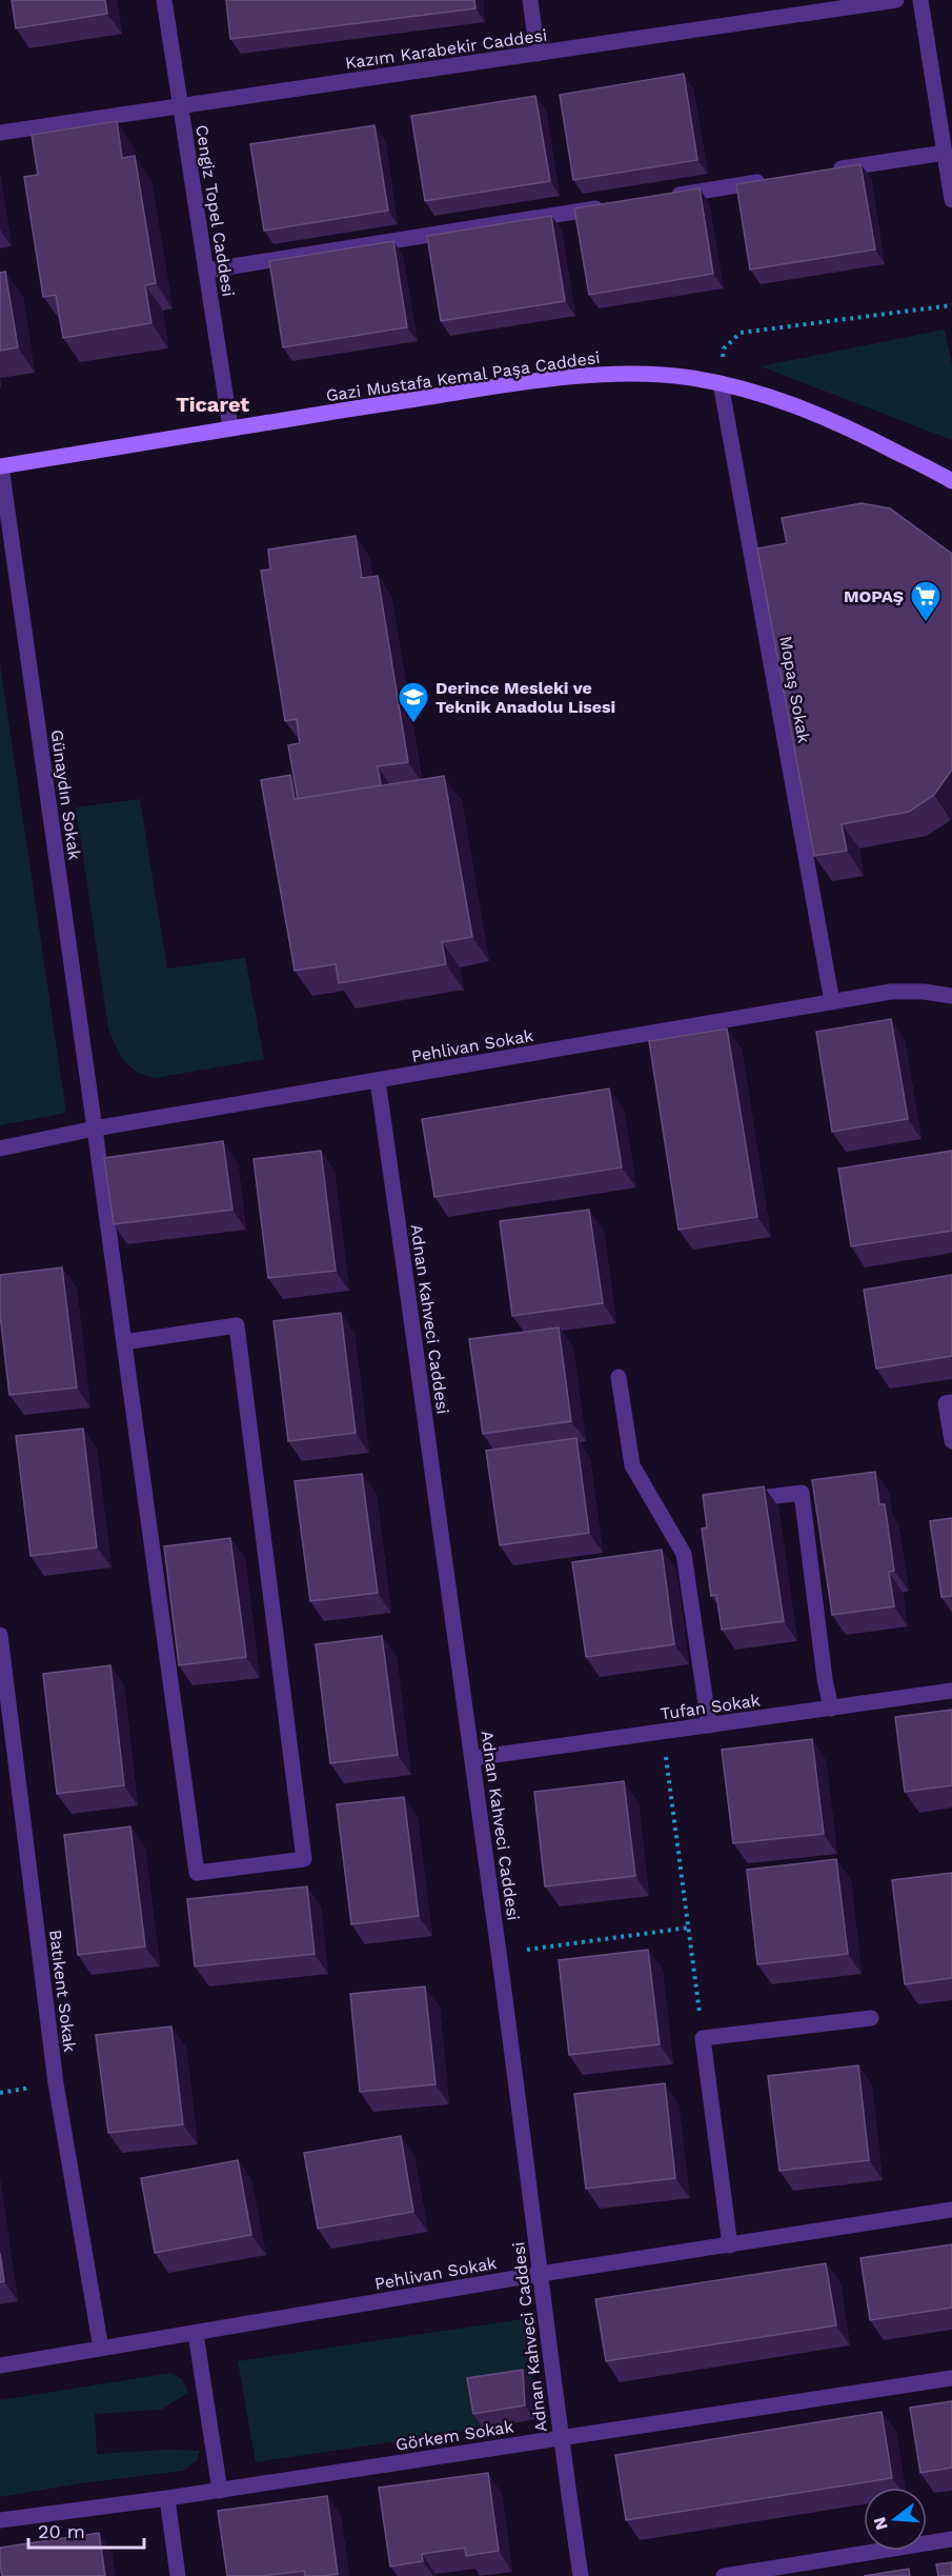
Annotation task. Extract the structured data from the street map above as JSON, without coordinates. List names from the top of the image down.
{
  "streets": {
    "street": [
      "Kazım Karabekir Caddesi",
      "Cengiz Topel Caddesi",
      "Gazi Mustafa Kemal Paşa Caddesi",
      "Mopaş Sokak",
      "Günaydın Sokak",
      "Pehlivan Sokak",
      "Adnan Kahveci Caddesi",
      "Tufan Sokak",
      "Batıkent Sokak",
      "Görkem Sokak"
    ]
  },
  "crossings": [
    ["Kazım Karabekir Caddesi", "Cengiz Topel Caddesi"],
    ["Cengiz Topel Caddesi", "Gazi Mustafa Kemal Paşa Caddesi"],
    ["Gazi Mustafa Kemal Paşa Caddesi", "Mopaş Sokak"],
    ["Gazi Mustafa Kemal Paşa Caddesi", "Günaydın Sokak"],
    ["Mopaş Sokak", "Pehlivan Sokak"],
    ["Günaydın Sokak", "Pehlivan Sokak"],
    ["Pehlivan Sokak", "Adnan Kahveci Caddesi"],
    ["Pehlivan Sokak", "Batıkent Sokak"],
    ["Adnan Kahveci Caddesi", "Tufan Sokak"],
    ["Adnan Kahveci Caddesi", "Görkem Sokak"]
  ],
  "districts": ["Ticaret"],
  "places": {
    "supermarket": ["MOPAŞ"],
    "school or university": ["Derince Mesleki ve Teknik Anadolu Lisesi"]
  },
  "scale_bar": "20 m",
  "north": "left"
}
